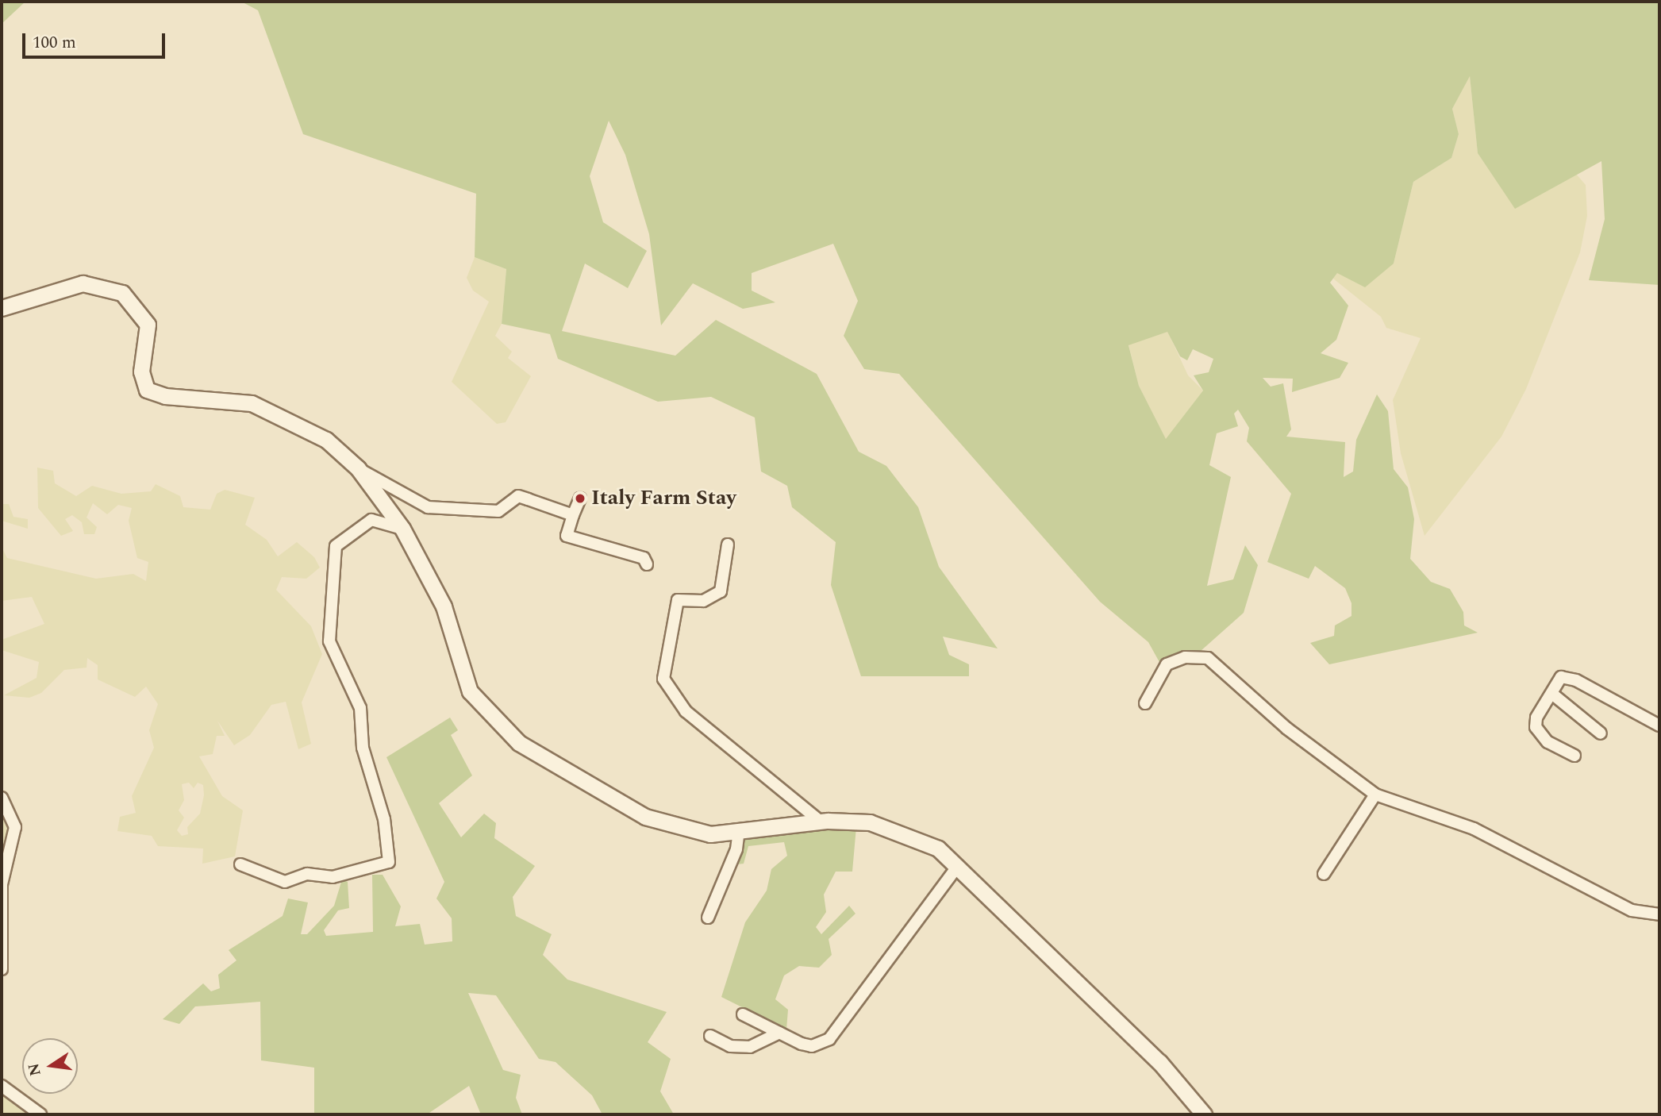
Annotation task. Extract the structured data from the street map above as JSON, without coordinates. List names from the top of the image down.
{
  "places": ["Italy Farm Stay"],
  "scale_bar": "100 m",
  "north": "left"
}
